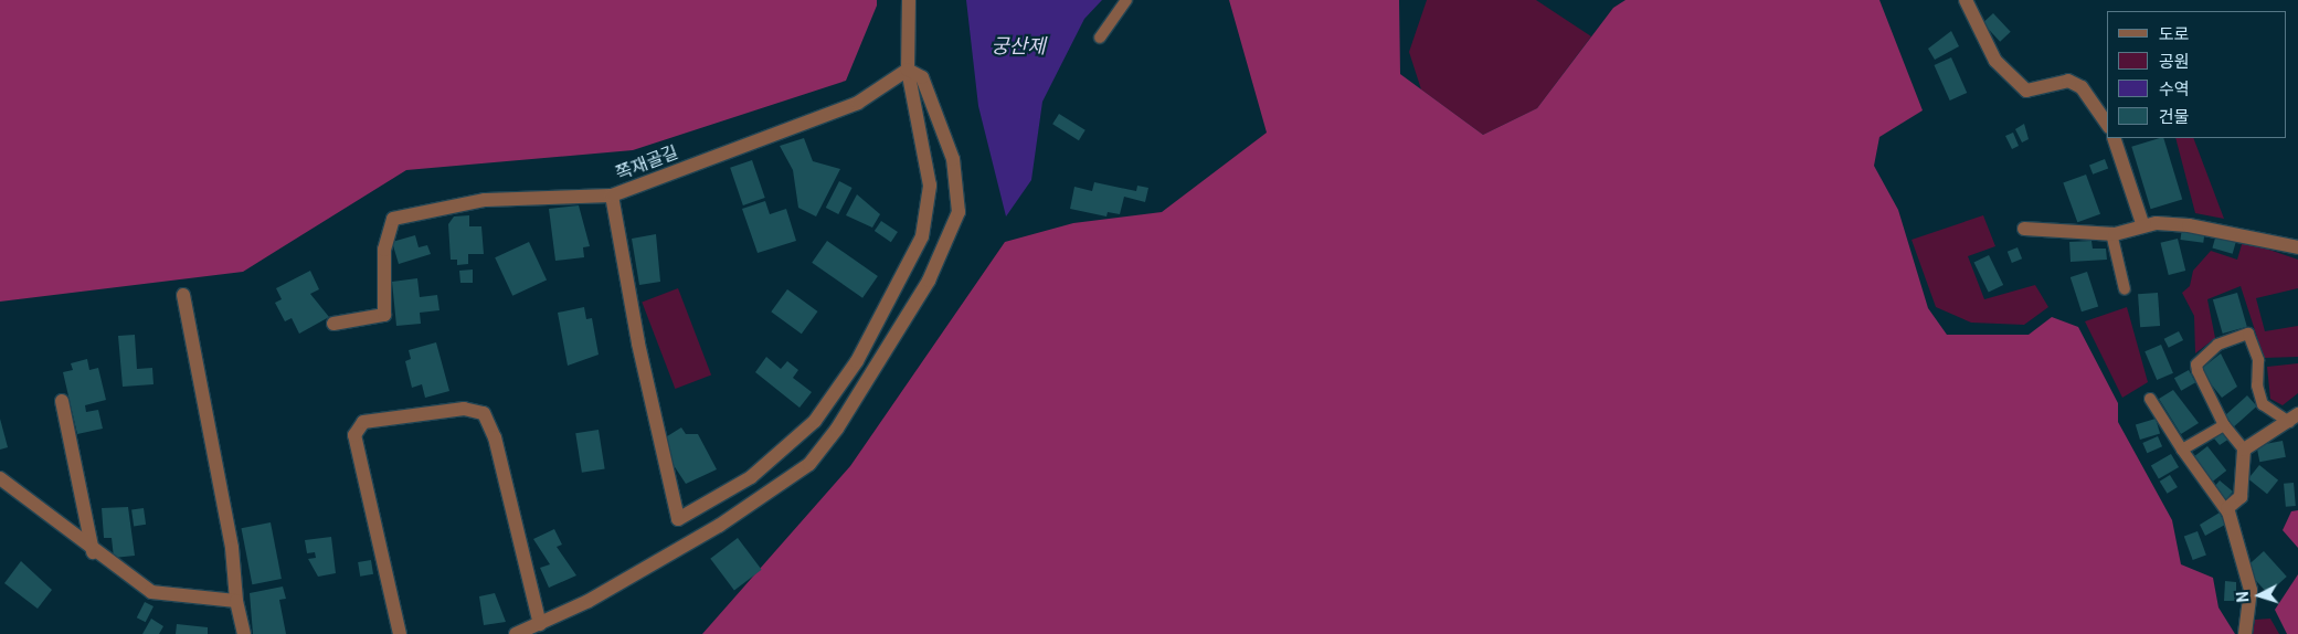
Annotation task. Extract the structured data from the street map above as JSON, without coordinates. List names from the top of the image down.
{
  "streets": {
    "street": ["쪽재골길"]
  },
  "water": ["궁산제"],
  "legend": [
    "도로",
    "공원",
    "수역",
    "건물"
  ],
  "north": "left"
}
